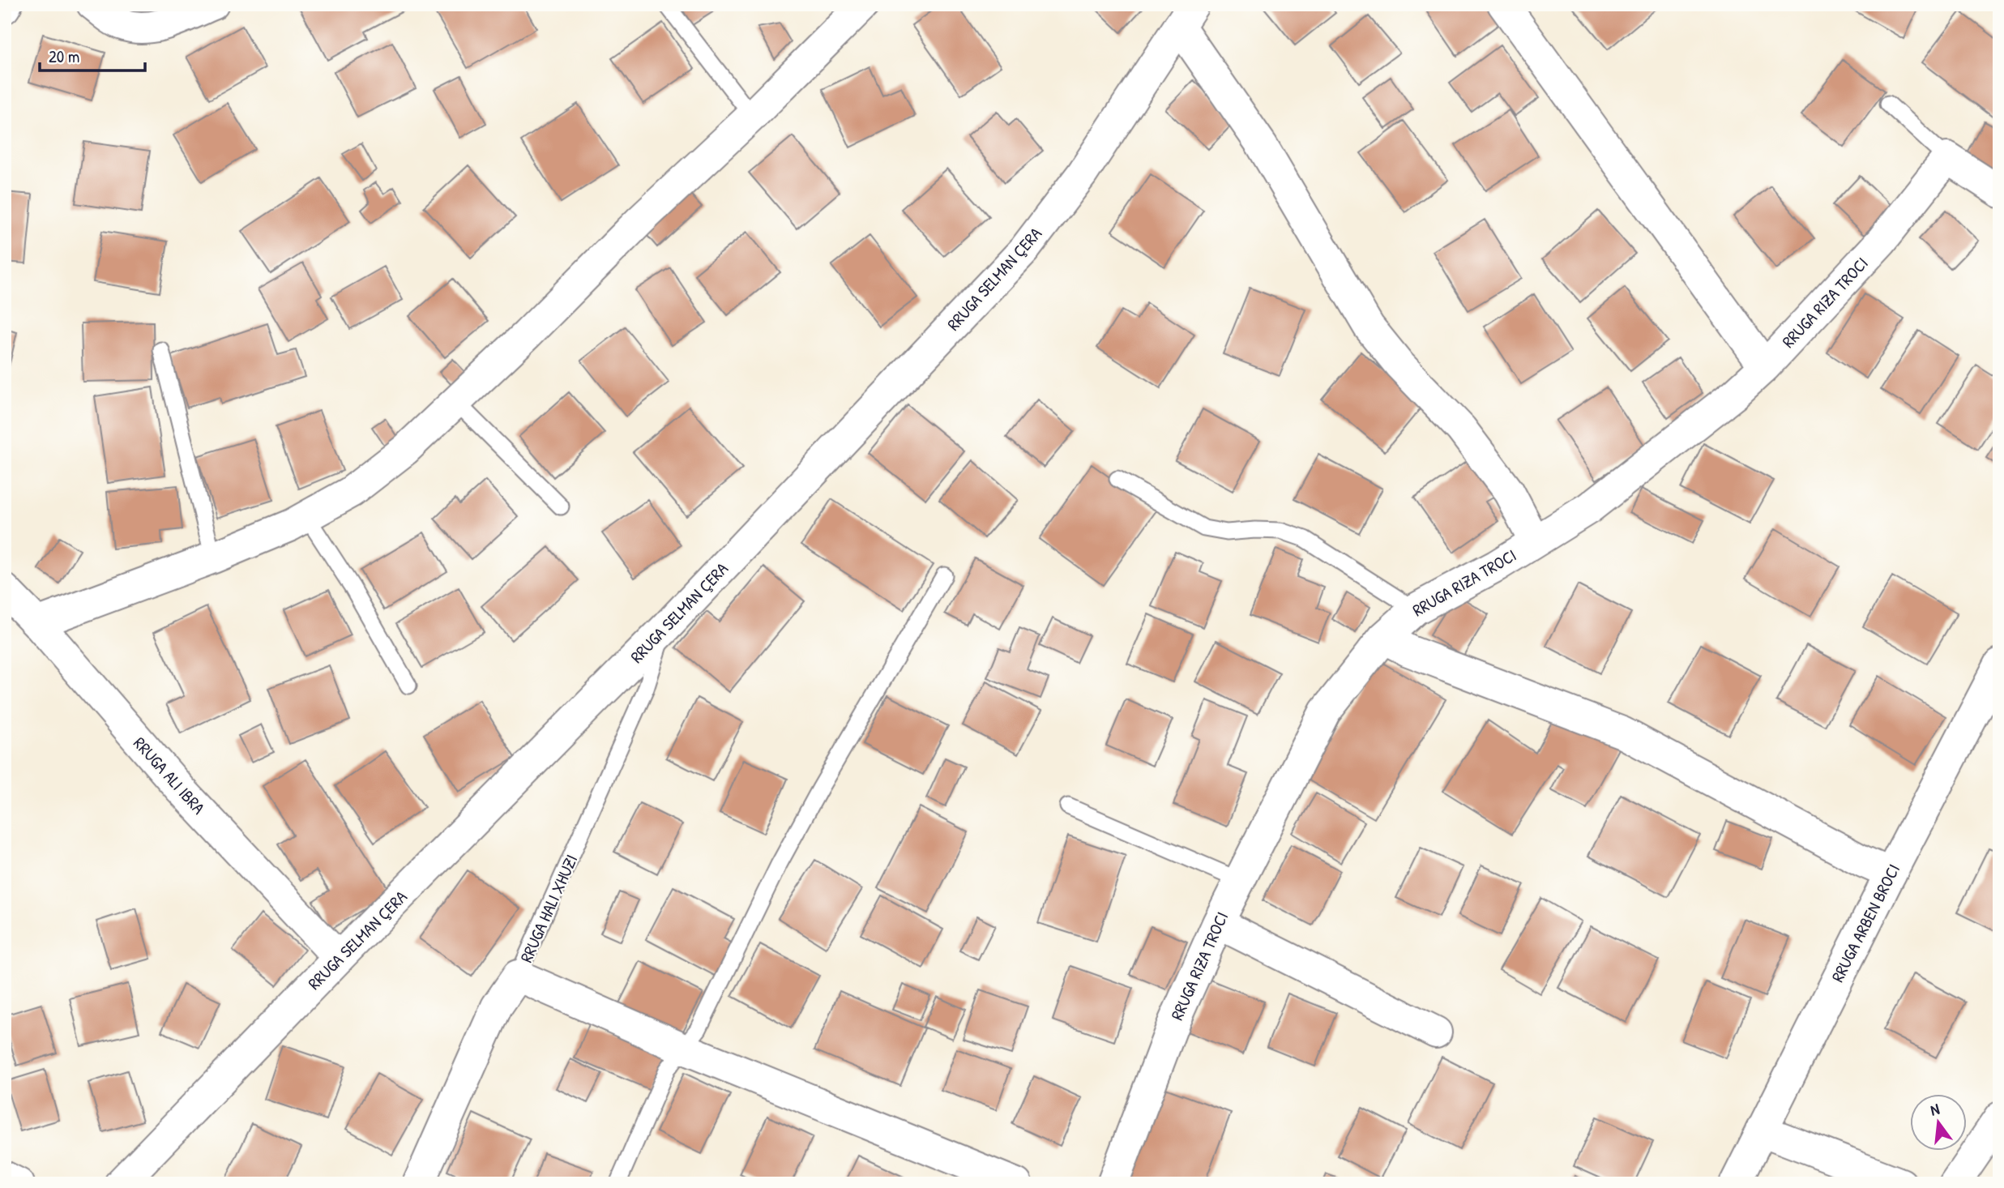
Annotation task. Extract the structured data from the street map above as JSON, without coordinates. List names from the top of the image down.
{
  "streets": {
    "street": [
      "RRUGA SELMAN ÇERA",
      "RRUGA RIZA TROCI",
      "RRUGA ALI IBRA",
      "RRUGA HALI XHUZI",
      "RRUGA ARBEN BROCI"
    ]
  },
  "crossings": [
    ["RRUGA SELMAN ÇERA", "RRUGA ALI IBRA"],
    ["RRUGA SELMAN ÇERA", "RRUGA HALI XHUZI"]
  ],
  "scale_bar": "20 m",
  "north": "top"
}
